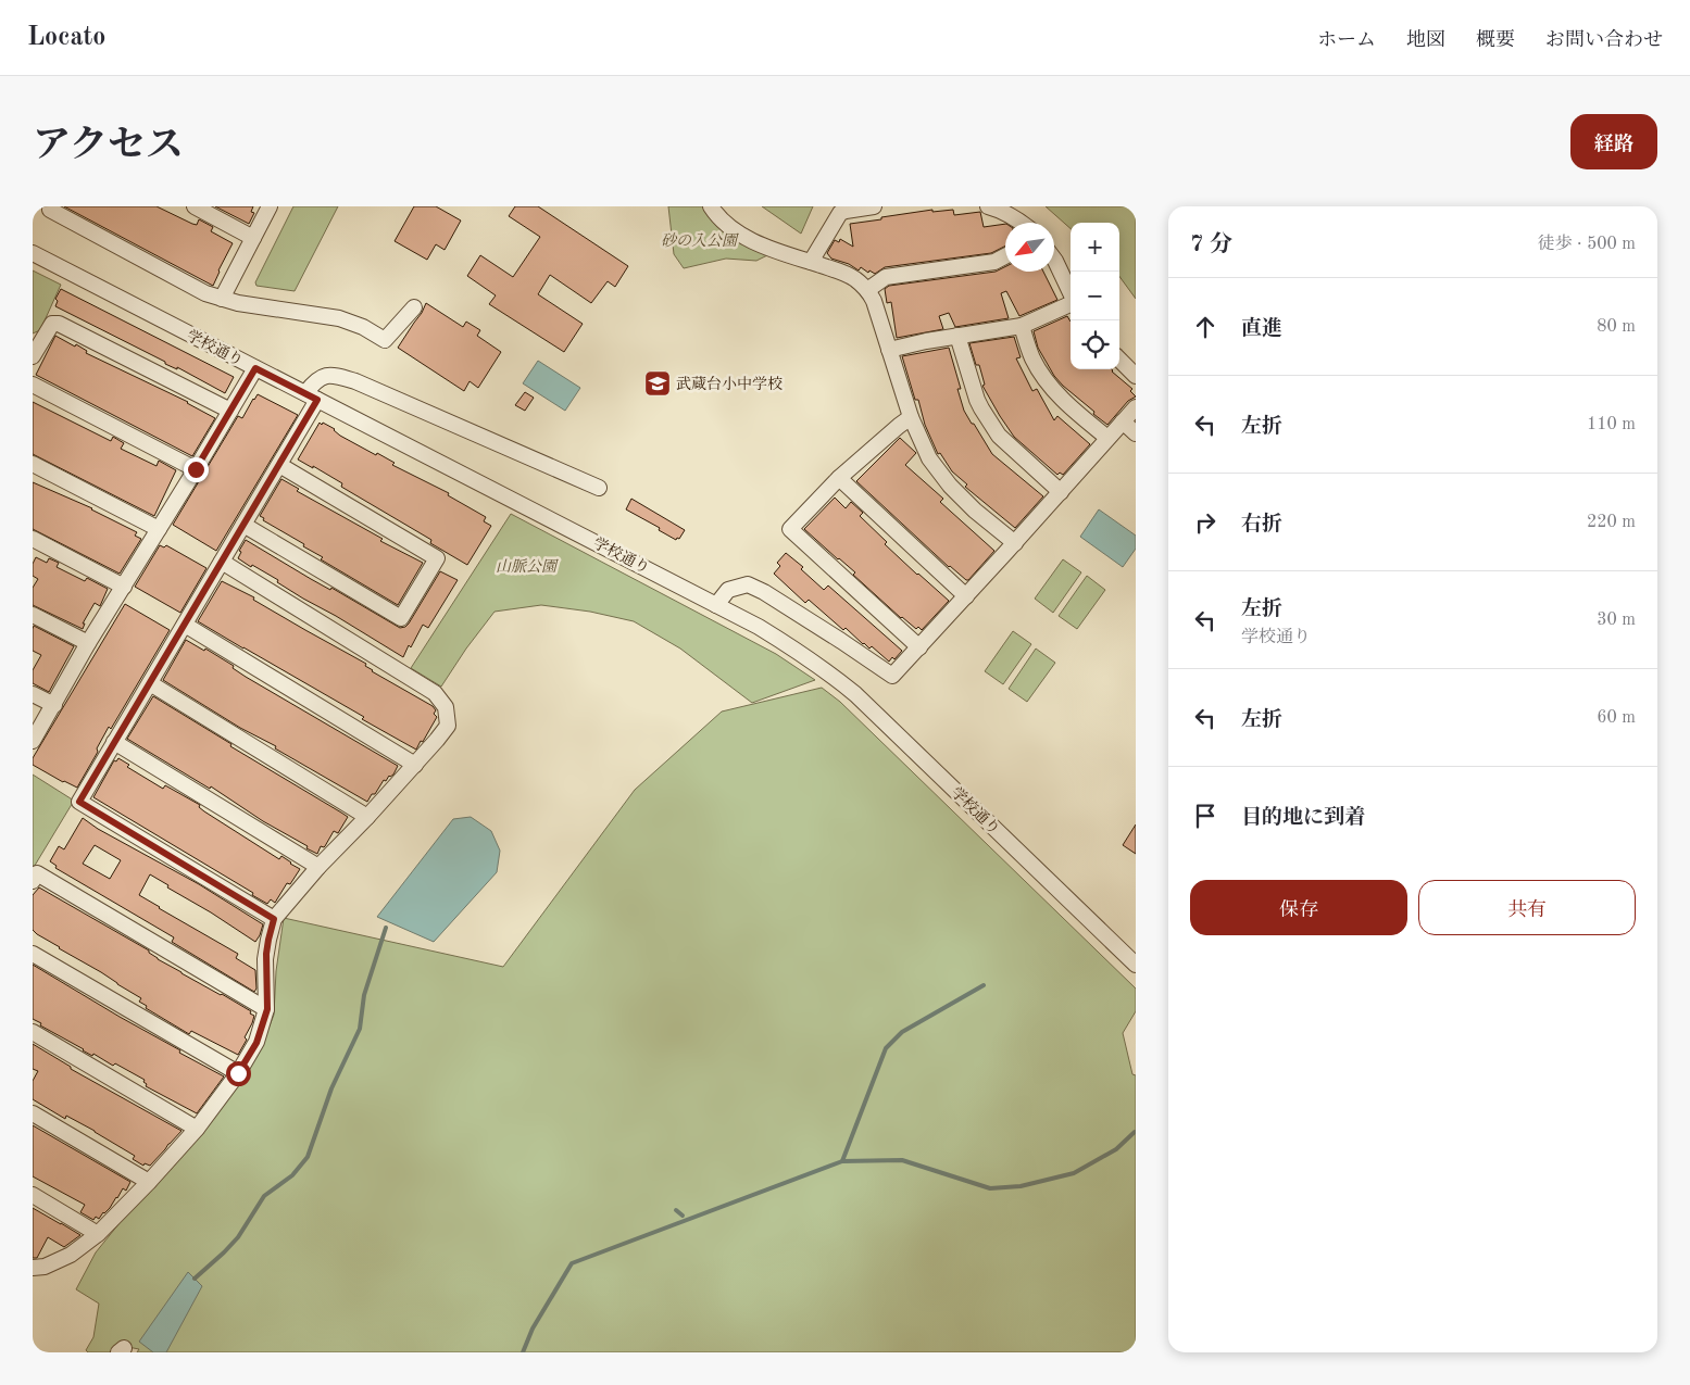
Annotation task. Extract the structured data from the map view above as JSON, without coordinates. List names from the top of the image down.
{
  "streets": {
    "street": ["学校通り"]
  },
  "parks": ["砂の入公園", "山脈公園"],
  "places": {
    "school or university": ["武蔵台小中学校"]
  },
  "north": "bottom left",
  "page": {
    "header": "Locato",
    "nav": [
      "ホーム",
      "地図",
      "概要",
      "お問い合わせ"
    ],
    "title": "アクセス",
    "buttons": [
      "経路",
      ["保存", "共有"]
    ],
    "heading": ["7 分", "徒歩 · 500 m"],
    "map_buttons": ["+", "−"],
    "list": [
      ["直進", "80 m"],
      ["左折", "110 m"],
      ["右折", "220 m"],
      ["左折", "学校通り", "30 m"],
      ["左折", "60 m"],
      "目的地に到着"
    ]
  }
}
